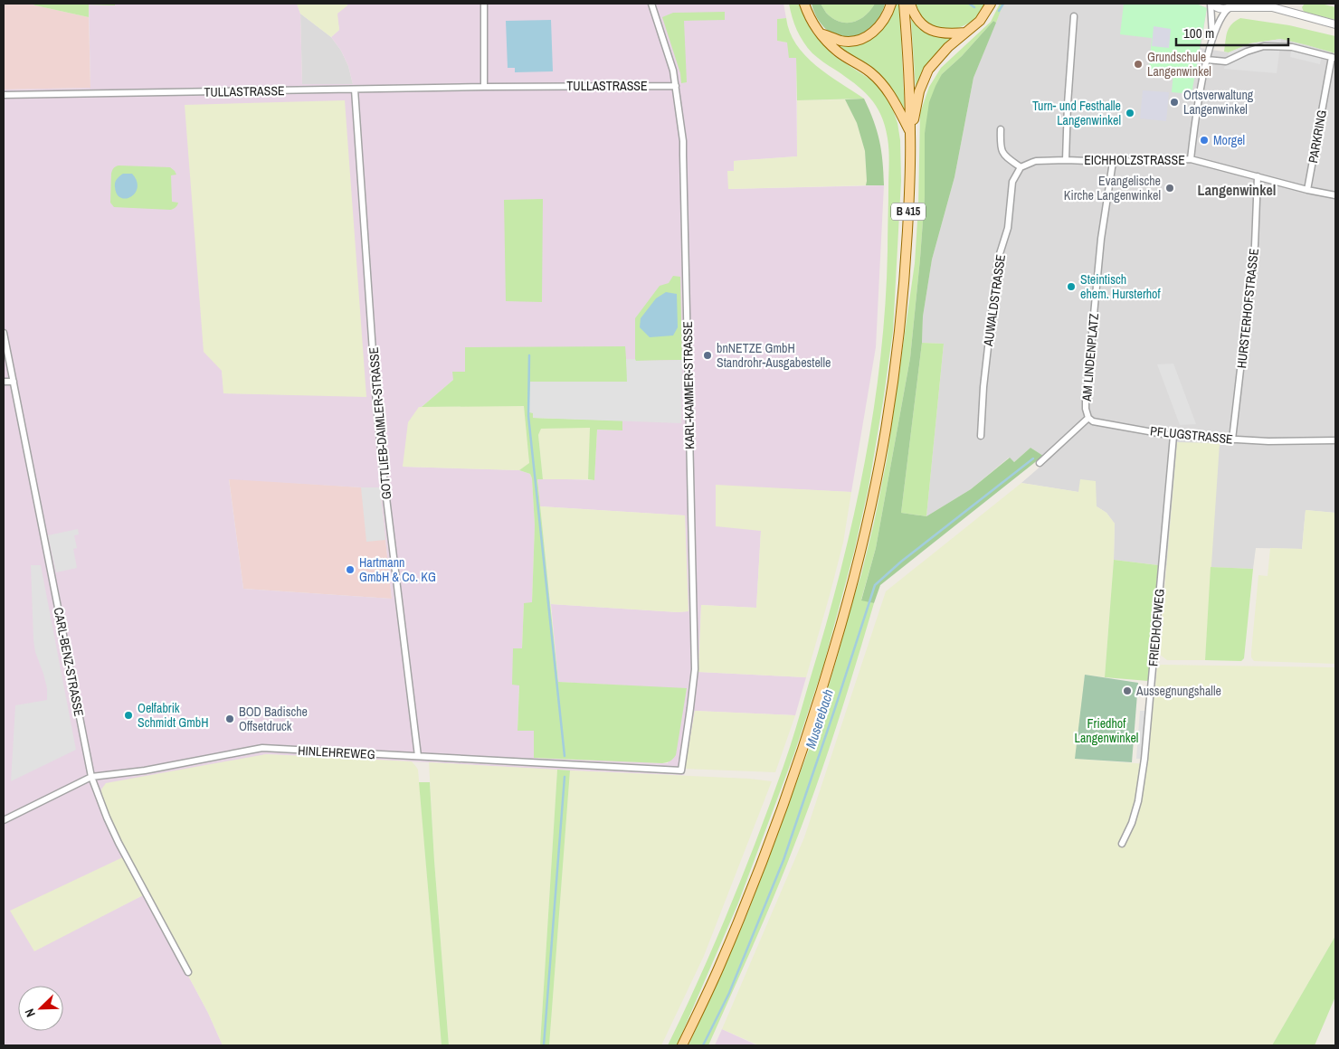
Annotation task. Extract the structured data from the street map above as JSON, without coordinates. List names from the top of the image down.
{
  "streets": {
    "main road": ["B 415"],
    "street": [
      "TULLASTRASSE",
      "PARKRING",
      "EICHHOLZSTRASSE",
      "AUWALDSTRASSE",
      "HURSTERHOFSTRASSE",
      "AM LINDENPLATZ",
      "KARL-KAMMER-STRASSE",
      "GOTTLIEB-DAIMLER-STRASSE",
      "PFLUGSTRASSE",
      "FRIEDHOFWEG",
      "CARL-BENZ-STRASSE",
      "HINLEHREWEG"
    ]
  },
  "crossings": [
    ["TULLASTRASSE", "KARL-KAMMER-STRASSE"],
    ["TULLASTRASSE", "GOTTLIEB-DAIMLER-STRASSE"],
    ["PARKRING", "EICHHOLZSTRASSE"],
    ["EICHHOLZSTRASSE", "HURSTERHOFSTRASSE"],
    ["EICHHOLZSTRASSE", "AM LINDENPLATZ"],
    ["HURSTERHOFSTRASSE", "PFLUGSTRASSE"],
    ["AM LINDENPLATZ", "PFLUGSTRASSE"],
    ["KARL-KAMMER-STRASSE", "HINLEHREWEG"],
    ["GOTTLIEB-DAIMLER-STRASSE", "HINLEHREWEG"],
    ["PFLUGSTRASSE", "FRIEDHOFWEG"],
    ["CARL-BENZ-STRASSE", "HINLEHREWEG"]
  ],
  "districts": ["Langenwinkel"],
  "water": ["Muserebach"],
  "parks": ["Friedhof Langenwinkel"],
  "places": [
    "Grundschule Langenwinkel",
    "Ortsverwaltung Langenwinkel",
    "Turn- und Festhalle Langenwinkel",
    "Morgel",
    "Evangelische Kirche Langenwinkel",
    "Steintisch ehem. Hursterhof",
    "bnNETZE GmbH Standrohr-Ausgabestelle",
    "Hartmann GmbH & Co. KG",
    "Aussegnungshalle",
    "Oelfabrik Schmidt GmbH",
    "BOD Badische Offsetdruck"
  ],
  "scale_bar": "100 m",
  "north": "bottom left"
}
